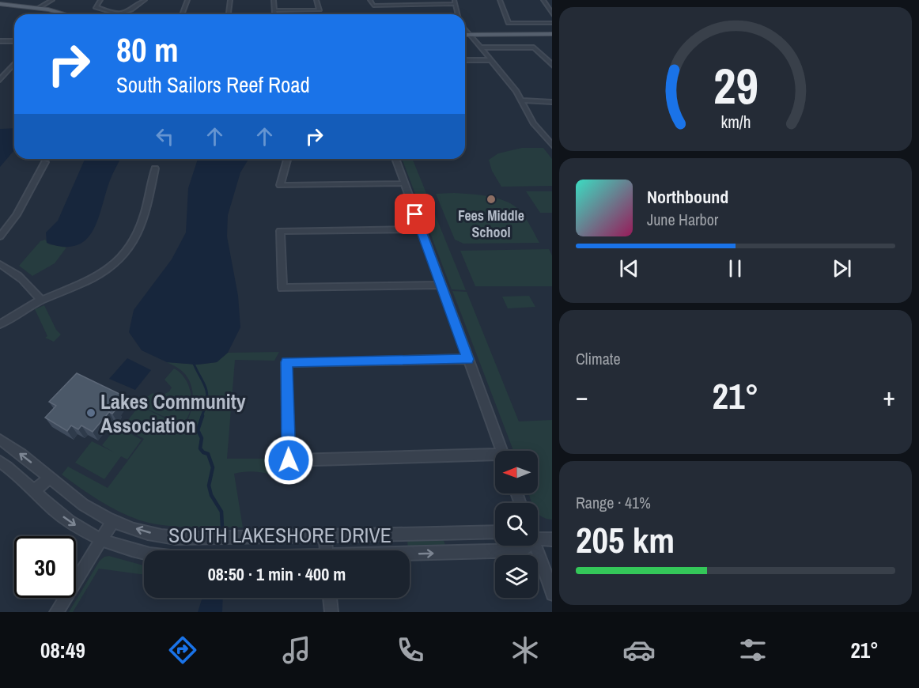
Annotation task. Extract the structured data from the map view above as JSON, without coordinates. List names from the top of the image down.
{
  "streets": {
    "street": ["SOUTH LAKESHORE DRIVE"]
  },
  "places": ["Fees Middle School", "Lakes Community Association"],
  "north": "left",
  "page": {
    "turn": ["80 m", "South Sailors Reef Road"],
    "song": ["Northbound", "June Harbor"],
    "tile": [
      "Climate",
      ["Range · 41%", "205 km"]
    ],
    "heat": ["−", "21°", "+"],
    "limit": "30",
    "trip": "08:50 · 1 min · 400 m",
    "tabs": ["08:49", "21°"],
    "gauge": ["29", "km/h"]
  }
}
